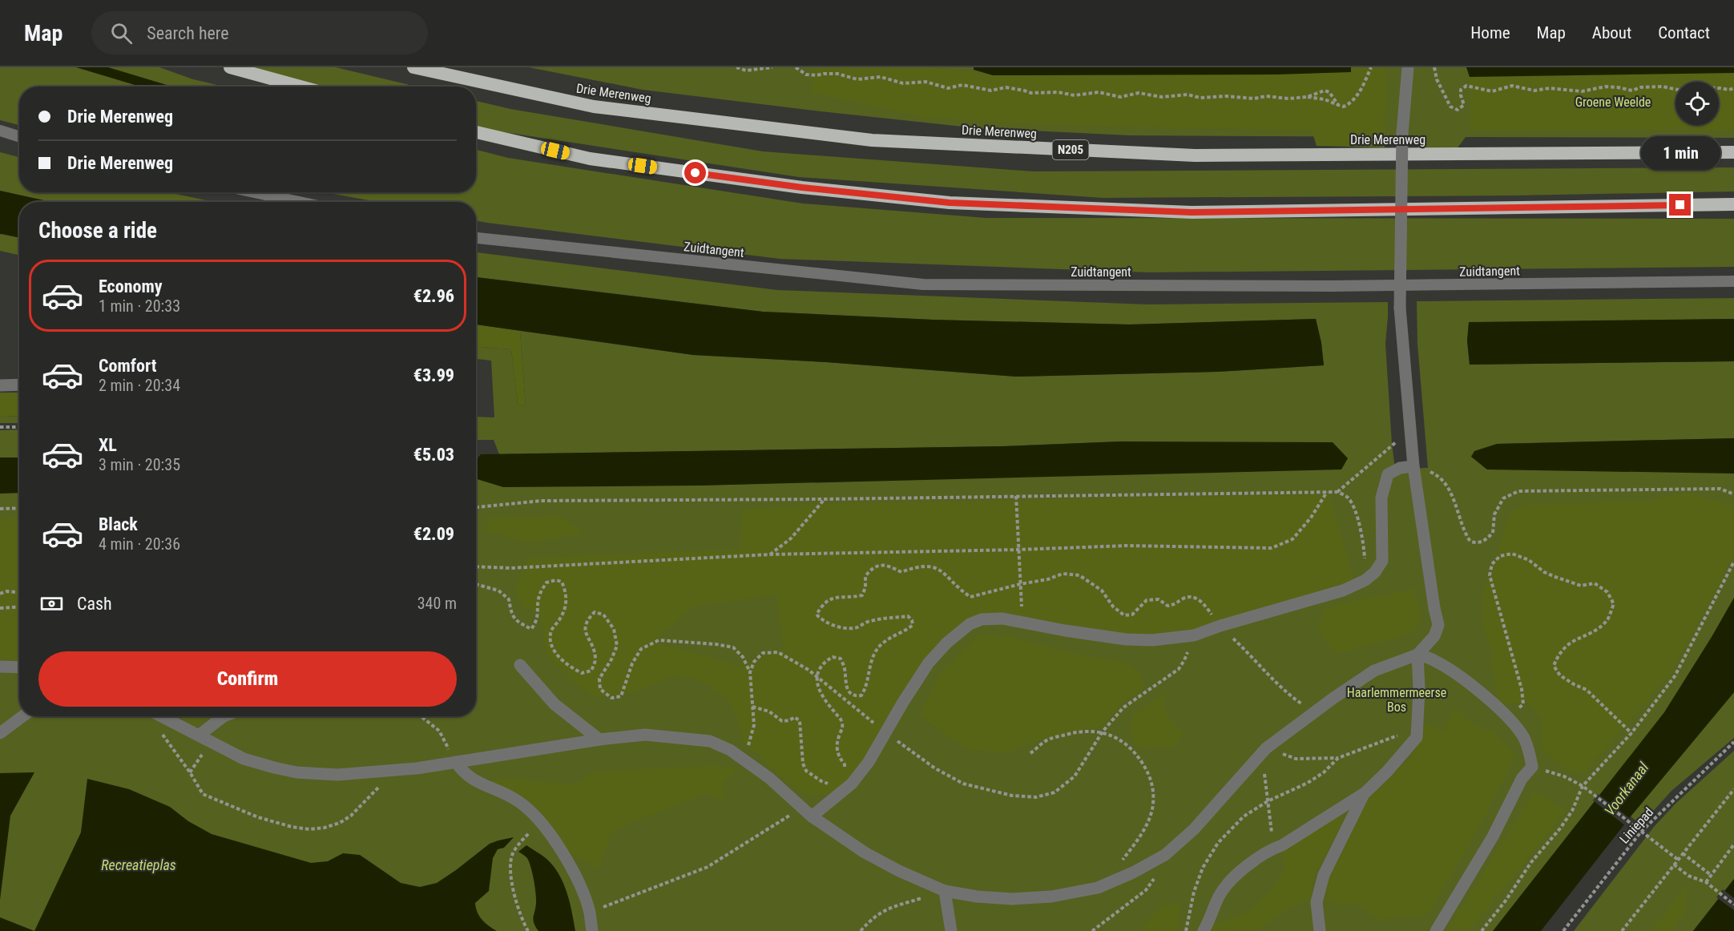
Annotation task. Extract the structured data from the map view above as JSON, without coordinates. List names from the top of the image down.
{
  "streets": {
    "highway": ["Drie Merenweg", "N205"],
    "lane": ["Zuidtangent"],
    "path": ["Liniepad"]
  },
  "water": ["Voorkanaal", "Recreatieplas"],
  "parks": ["Groene Weelde", "Haarlemmermeerse Bos"],
  "page": {
    "header": "Map",
    "search": "Search here",
    "nav": [
      "Home",
      "Map",
      "About",
      "Contact"
    ],
    "banner": ["Drie Merenweg", "Drie Merenweg"],
    "bubble": "1 min",
    "heading": "Choose a ride",
    "list": [
      {
        "name": "Economy",
        "note": "1 min · 20:33",
        "value": "€2.96"
      },
      {
        "name": "Comfort",
        "note": "2 min · 20:34",
        "value": "€3.99"
      },
      {
        "name": "XL",
        "note": "3 min · 20:35",
        "value": "€5.03"
      },
      {
        "name": "Black",
        "note": "4 min · 20:36",
        "value": "€2.09"
      }
    ],
    "pay": ["Cash", "340 m"],
    "buttons": "Confirm"
  }
}
